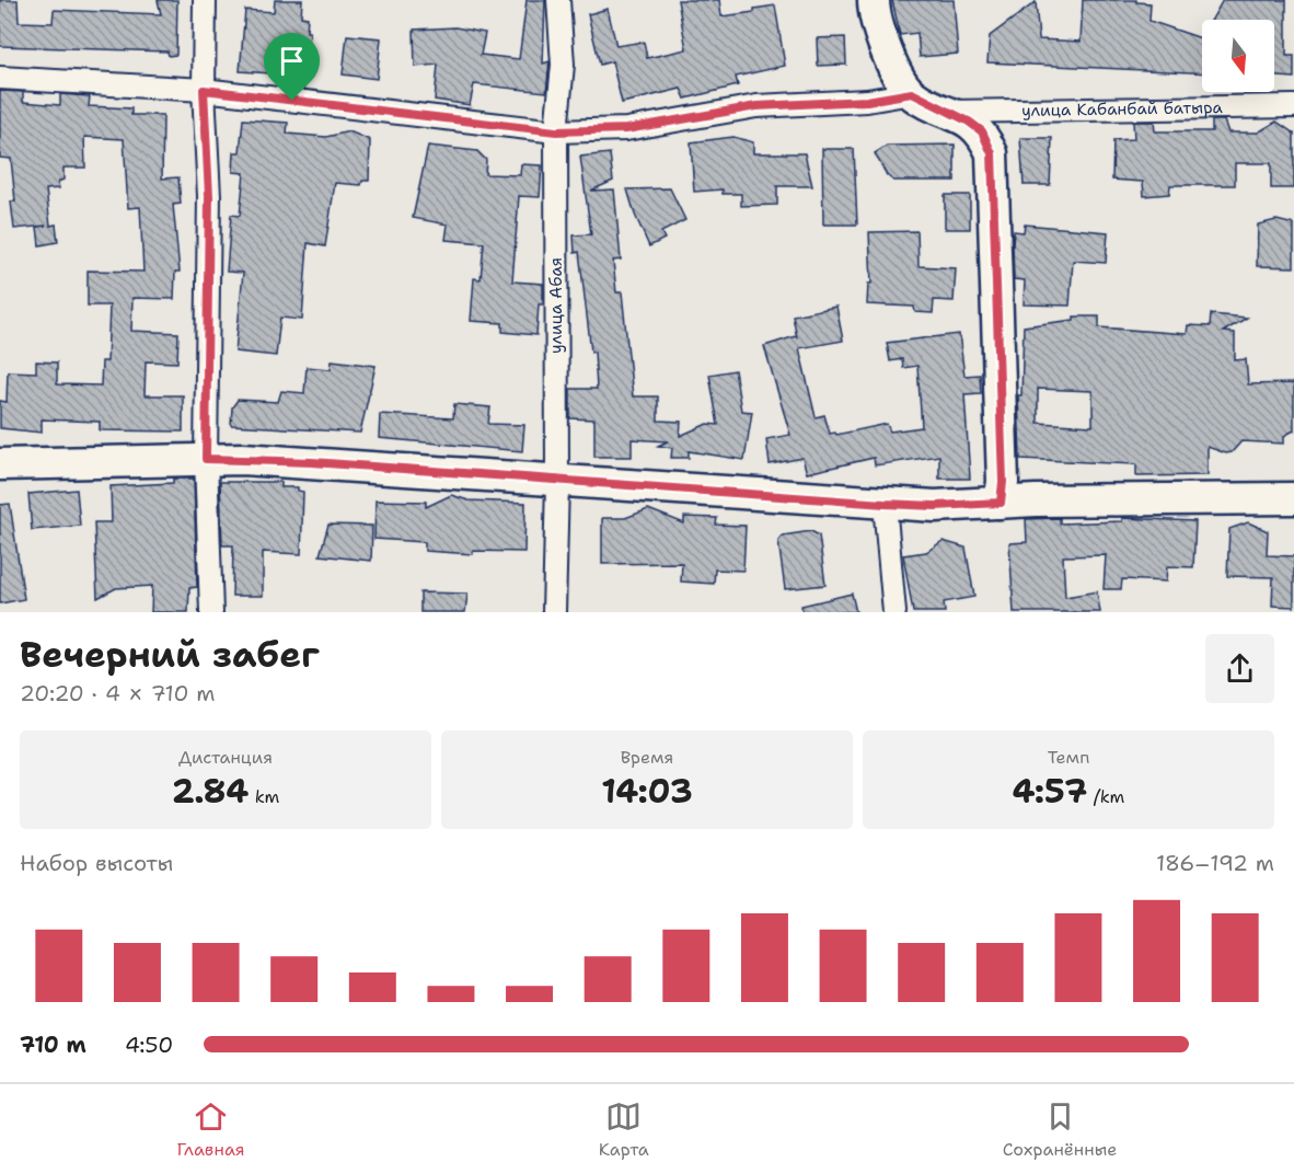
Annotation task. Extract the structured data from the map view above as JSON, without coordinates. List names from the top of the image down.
{
  "streets": {
    "street": ["улица Кабанбай батыра", "улица Абая"]
  },
  "north": "bottom",
  "page": {
    "heading": ["Вечерний забег", "20:20 · 4 × 710 m"],
    "stats": [
      ["Дистанция", "2.84 km"],
      ["Время", "14:03"],
      ["Темп", "4:57 /km"]
    ],
    "chart": ["Набор высоты", "186–192 m"],
    "list": [
      {
        "name": "710 m",
        "note": "4:50"
      }
    ],
    "tabs": ["Главная", "Карта", "Сохранённые"]
  }
}
